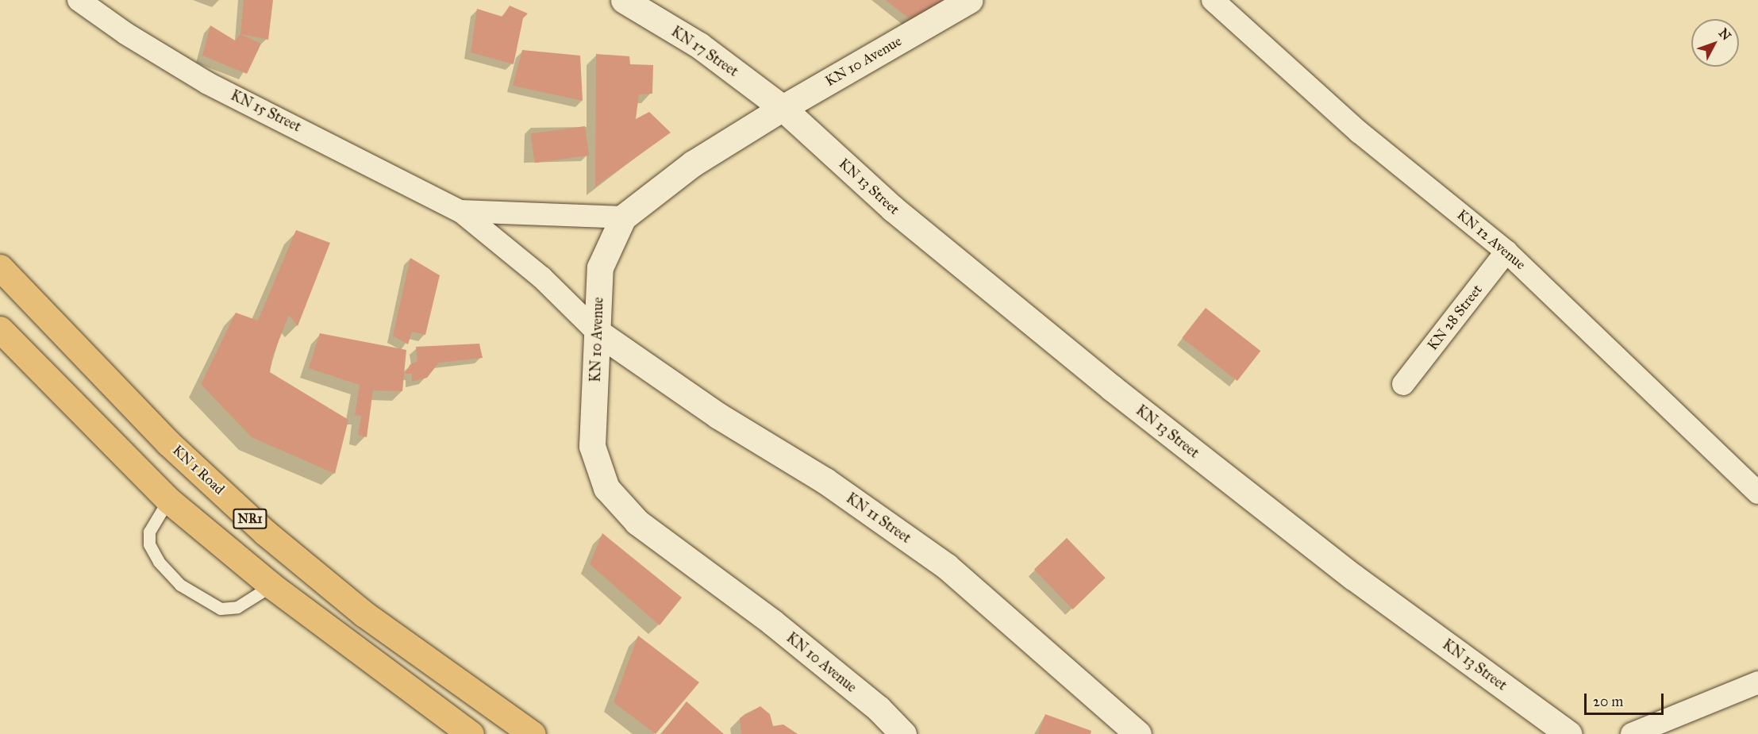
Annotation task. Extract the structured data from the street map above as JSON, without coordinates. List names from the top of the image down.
{
  "streets": {
    "highway": ["KN 1 Road", "NR1"],
    "street": [
      "KN 17 Street",
      "KN 10 Avenue",
      "KN 15 Street",
      "KN 13 Street",
      "KN 12 Avenue",
      "KN 28 Street",
      "KN 11 Street"
    ]
  },
  "crossings": [
    ["KN 17 Street", "KN 10 Avenue"],
    ["KN 17 Street", "KN 13 Street"],
    ["KN 10 Avenue", "KN 15 Street"],
    ["KN 10 Avenue", "KN 13 Street"],
    ["KN 10 Avenue", "KN 11 Street"],
    ["KN 15 Street", "KN 11 Street"],
    ["KN 12 Avenue", "KN 28 Street"]
  ],
  "scale_bar": "20 m",
  "north": "top right"
}
